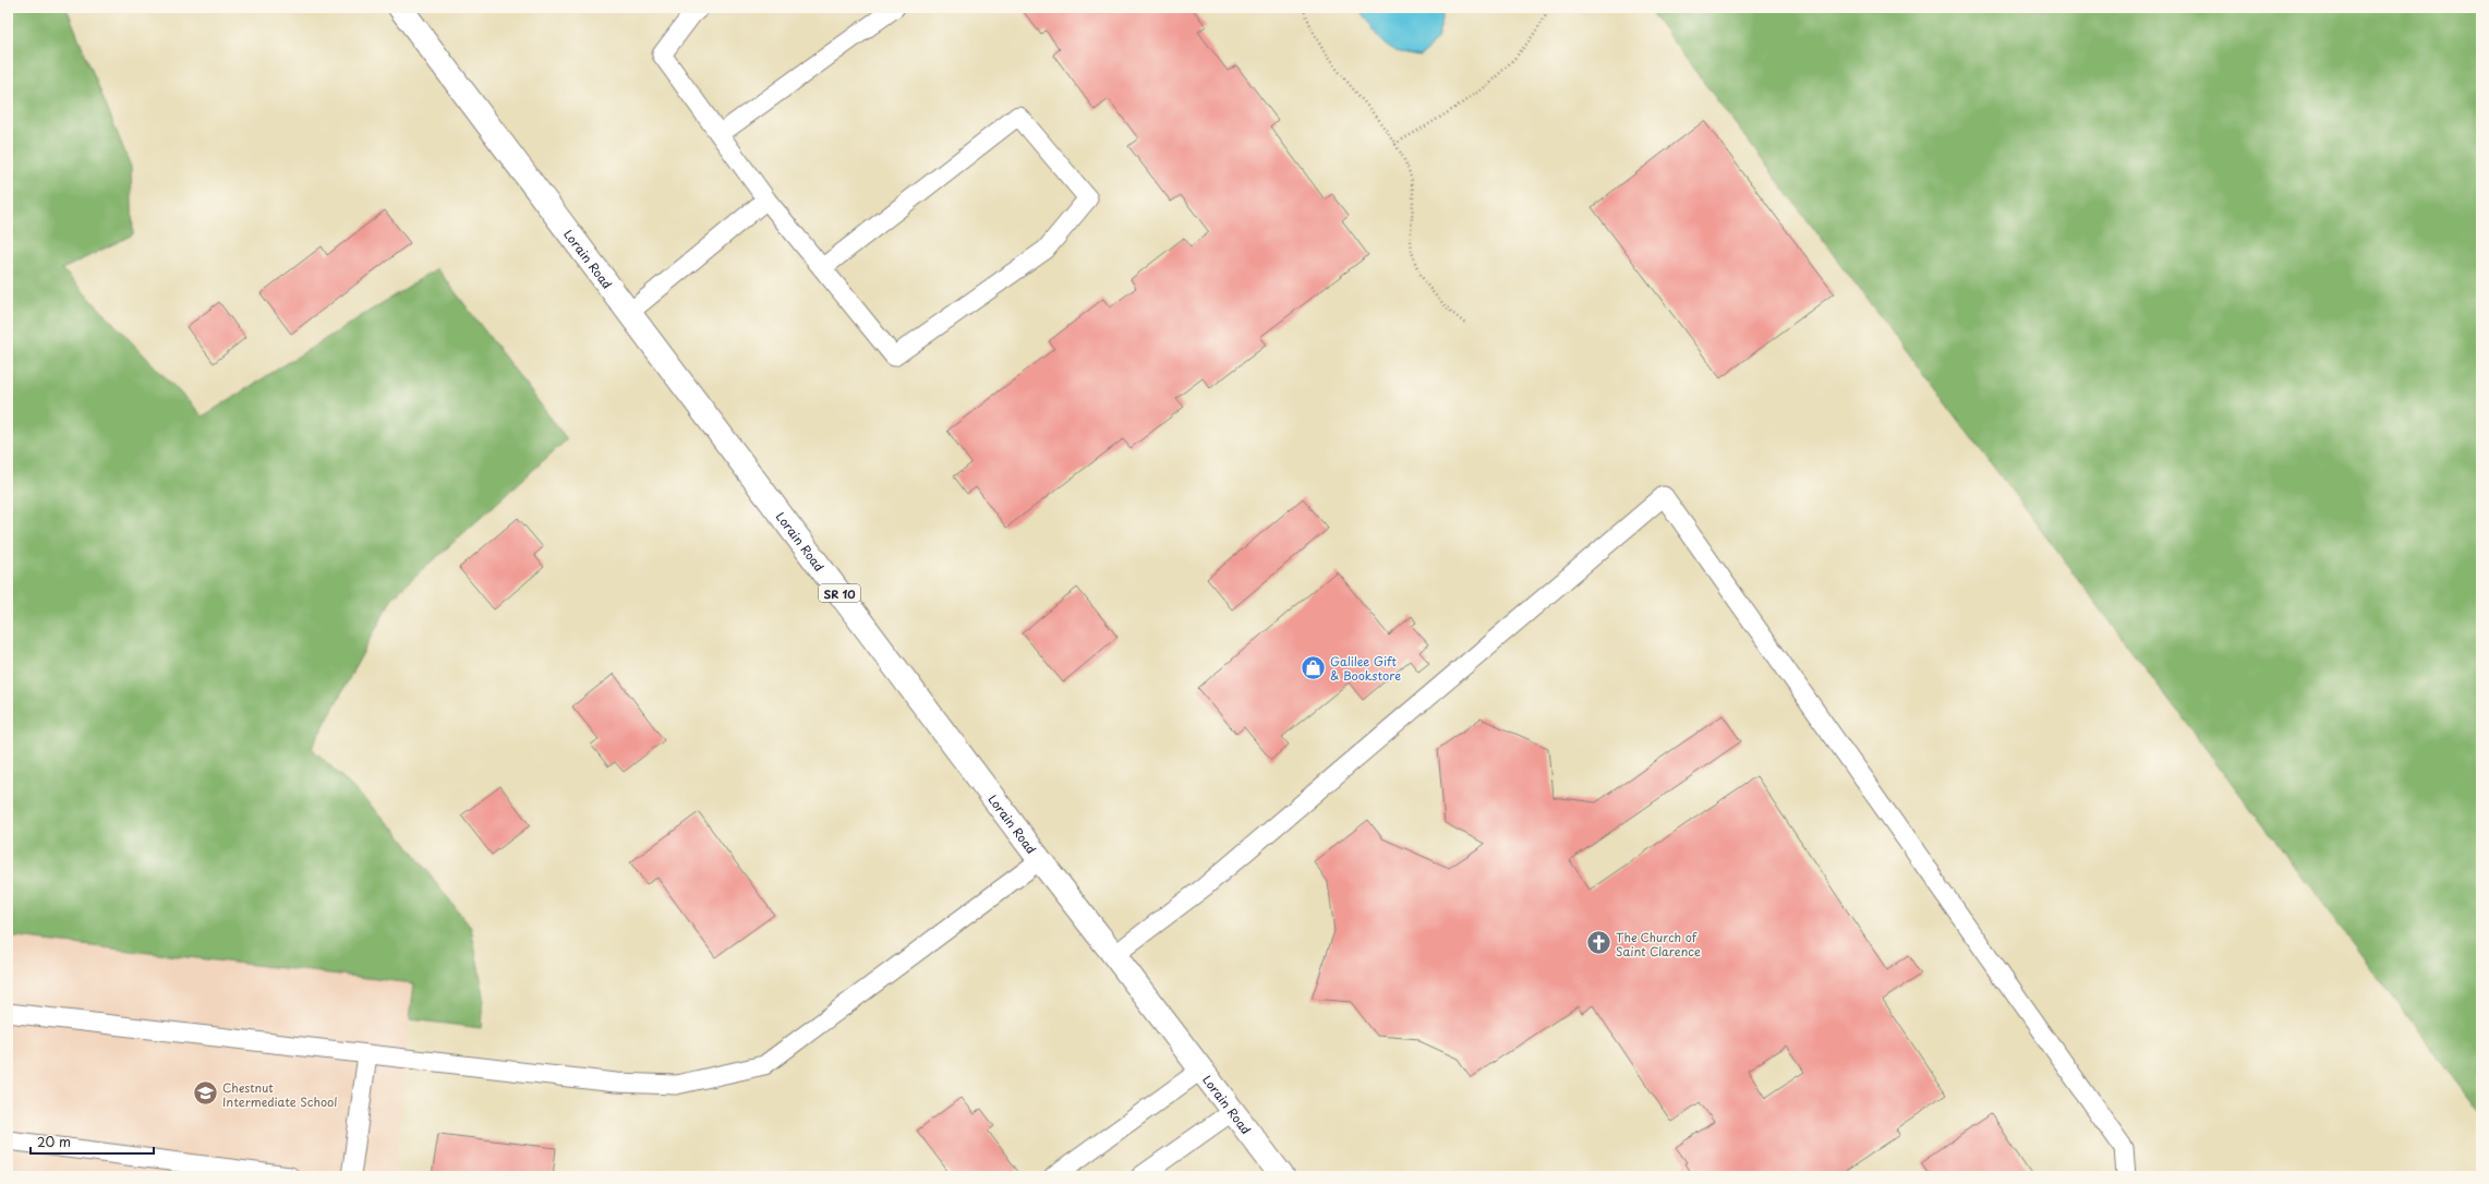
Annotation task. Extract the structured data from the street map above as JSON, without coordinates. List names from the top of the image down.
{
  "streets": {
    "main road": ["Lorain Road", "SR 10"]
  },
  "places": {
    "shop": ["Galilee Gift & Bookstore"],
    "church": ["The Church of Saint Clarence"],
    "school or university": ["Chestnut Intermediate School"]
  },
  "scale_bar": "20 m"
}
